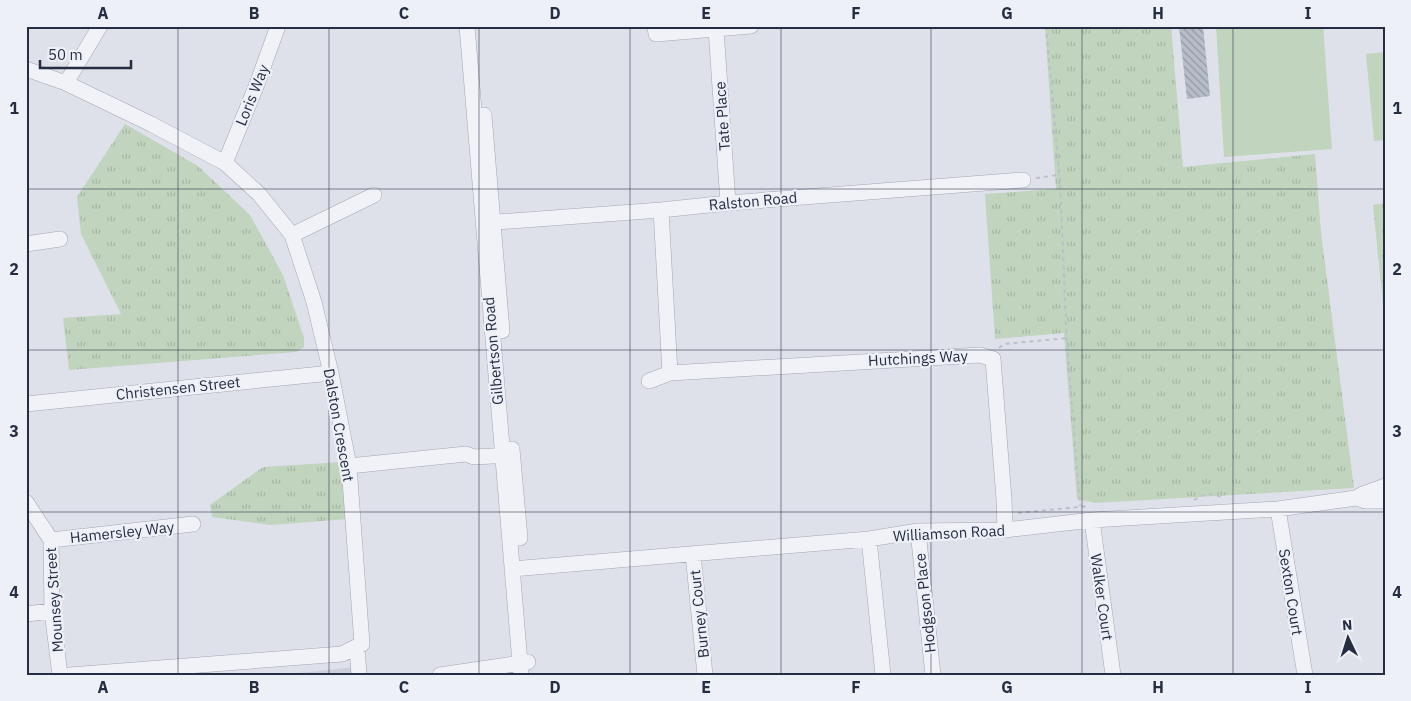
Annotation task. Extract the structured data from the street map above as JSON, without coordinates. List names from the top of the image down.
{
  "streets": {
    "street": [
      "Loris Way",
      "Tate Place",
      "Ralston Road",
      "Gilbertson Road",
      "Hutchings Way",
      "Christensen Street",
      "Dalston Crescent",
      "Hamersley Way",
      "Williamson Road",
      "Sexton Court",
      "Walker Court",
      "Mounsey Street",
      "Hodgson Place",
      "Burney Court"
    ]
  },
  "crossings": [
    ["Loris Way", "Dalston Crescent"],
    ["Tate Place", "Ralston Road"],
    ["Ralston Road", "Gilbertson Road"],
    ["Gilbertson Road", "Williamson Road"],
    ["Hutchings Way", "Williamson Road"],
    ["Christensen Street", "Dalston Crescent"],
    ["Hamersley Way", "Mounsey Street"],
    ["Williamson Road", "Sexton Court"],
    ["Williamson Road", "Walker Court"],
    ["Williamson Road", "Hodgson Place"],
    ["Williamson Road", "Burney Court"]
  ],
  "scale_bar": "50 m",
  "north": "top",
  "grid": {
    "columns": [
      "A",
      "B",
      "C",
      "D",
      "E",
      "F",
      "G",
      "H",
      "I"
    ],
    "rows": [
      "1",
      "2",
      "3",
      "4"
    ]
  }
}
